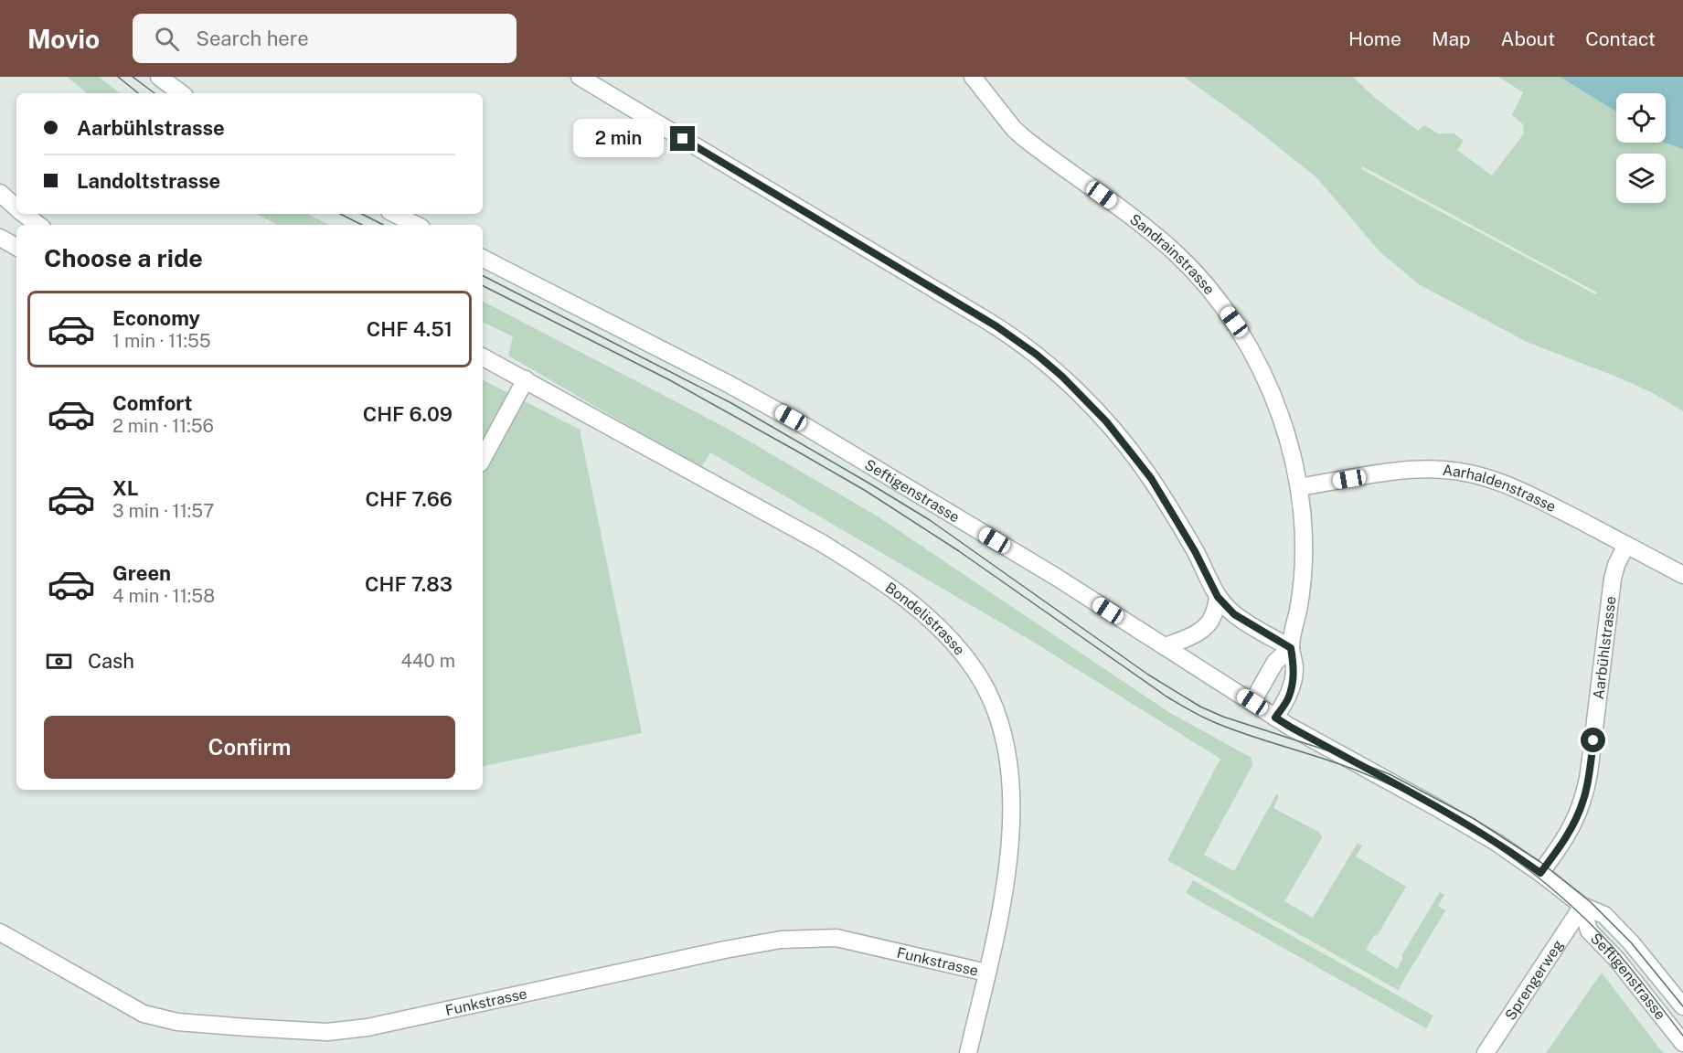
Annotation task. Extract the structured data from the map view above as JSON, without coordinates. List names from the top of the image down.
{
  "streets": {
    "street": [
      "Sandrainstrasse",
      "Aarhaldenstrasse",
      "Seftigenstrasse",
      "Bondelistrasse",
      "Aarbühlstrasse",
      "Funkstrasse",
      "Sprengerweg"
    ]
  },
  "crossings": [
    ["Sandrainstrasse", "Aarhaldenstrasse"],
    ["Sandrainstrasse", "Seftigenstrasse"],
    ["Aarhaldenstrasse", "Aarbühlstrasse"],
    ["Seftigenstrasse", "Aarbühlstrasse"],
    ["Seftigenstrasse", "Sprengerweg"],
    ["Bondelistrasse", "Funkstrasse"]
  ],
  "page": {
    "header": "Movio",
    "search": "Search here",
    "nav": [
      "Home",
      "Map",
      "About",
      "Contact"
    ],
    "banner": ["Aarbühlstrasse", "Landoltstrasse"],
    "bubble": "2 min",
    "heading": "Choose a ride",
    "list": [
      {
        "name": "Economy",
        "note": "1 min · 11:55",
        "value": "CHF 4.51"
      },
      {
        "name": "Comfort",
        "note": "2 min · 11:56",
        "value": "CHF 6.09"
      },
      {
        "name": "XL",
        "note": "3 min · 11:57",
        "value": "CHF 7.66"
      },
      {
        "name": "Green",
        "note": "4 min · 11:58",
        "value": "CHF 7.83"
      }
    ],
    "pay": ["Cash", "440 m"],
    "buttons": "Confirm"
  }
}
